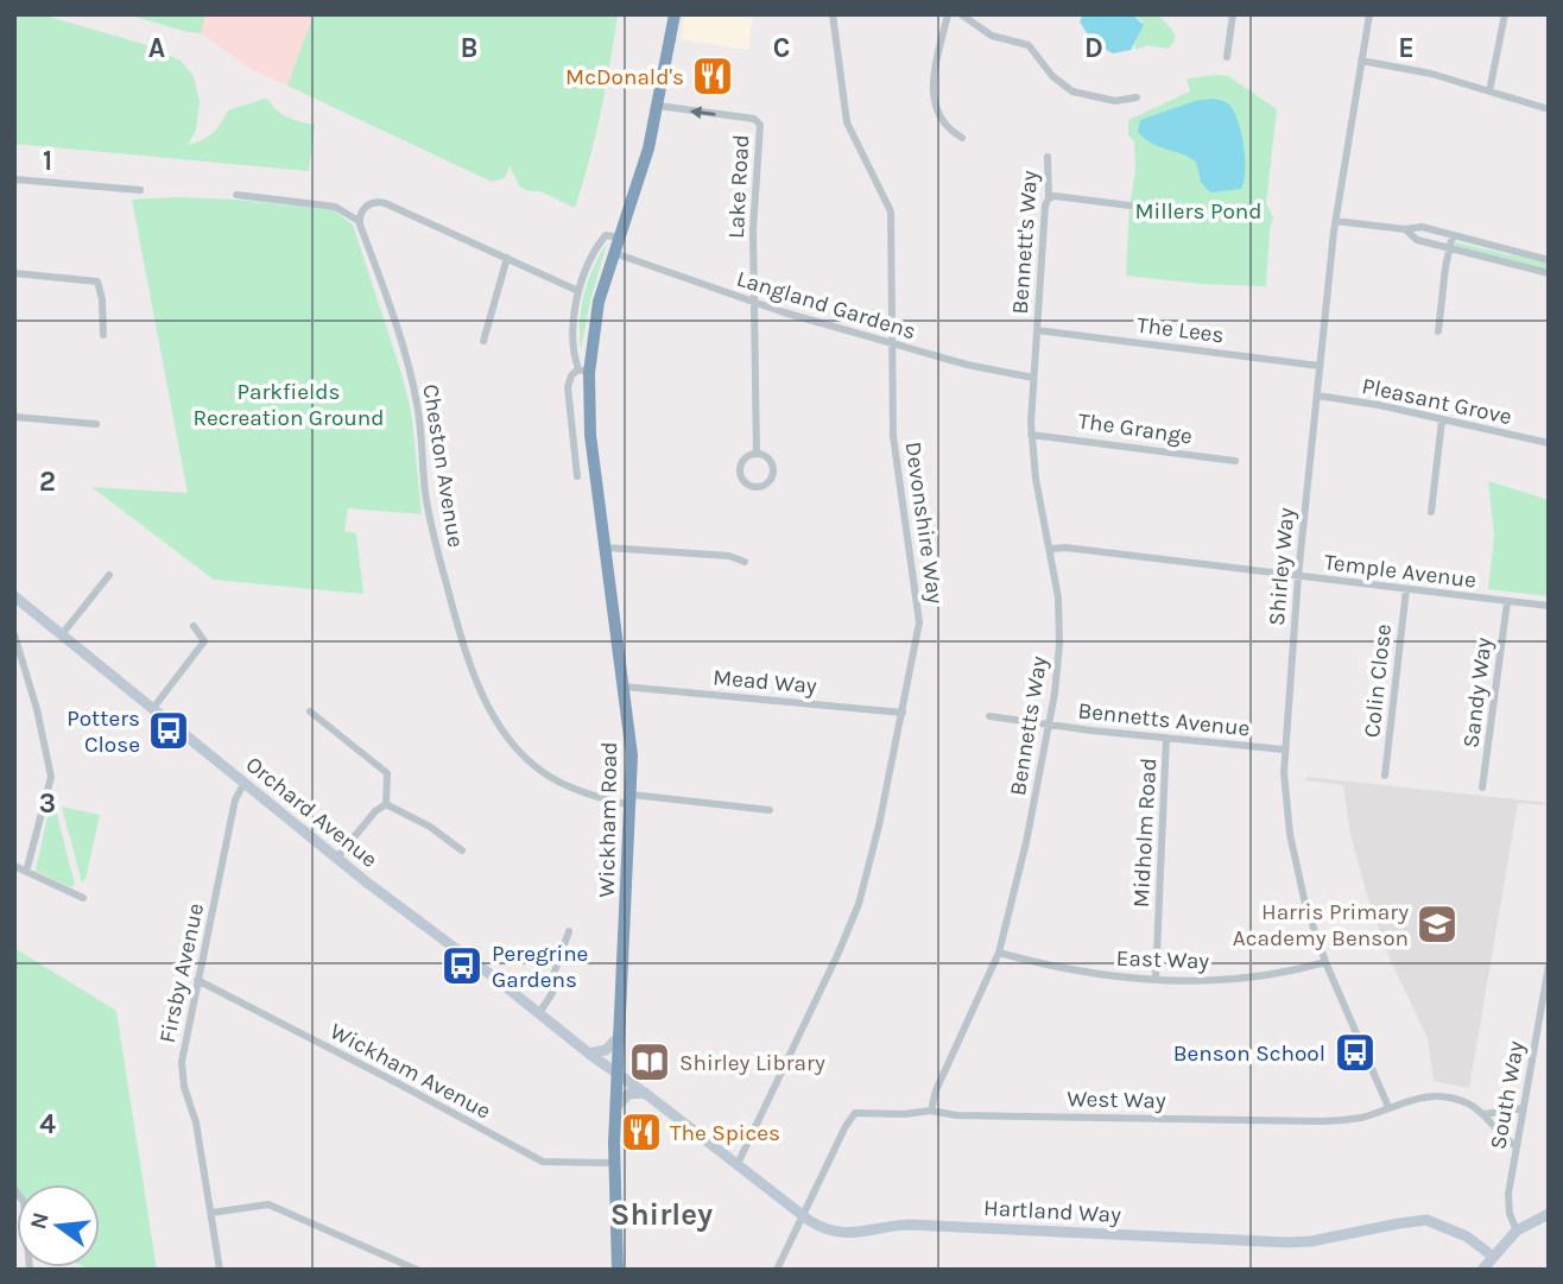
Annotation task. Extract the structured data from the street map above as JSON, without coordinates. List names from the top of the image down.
{
  "streets": {
    "highway": ["Wickham Road"],
    "street": [
      "Lake Road",
      "Bennett's Way",
      "Langland Gardens",
      "The Lees",
      "Pleasant Grove",
      "The Grange",
      "Cheston Avenue",
      "Devonshire Way",
      "Shirley Way",
      "Temple Avenue",
      "Mead Way",
      "Colin Close",
      "Sandy Way",
      "Bennetts Avenue",
      "Bennetts Way",
      "Orchard Avenue",
      "Midholm Road",
      "East Way",
      "Firsby Avenue",
      "Wickham Avenue",
      "South Way",
      "West Way",
      "Hartland Way"
    ]
  },
  "crossings": [
    ["Lake Road", "Langland Gardens"],
    ["Lake Road", "Wickham Road"],
    ["Bennett's Way", "The Lees"],
    ["Bennett's Way", "Bennetts Way"],
    ["Langland Gardens", "Devonshire Way"],
    ["Langland Gardens", "Bennetts Way"],
    ["Langland Gardens", "Wickham Road"],
    ["The Lees", "Shirley Way"],
    ["The Lees", "Bennetts Way"],
    ["Pleasant Grove", "Shirley Way"],
    ["The Grange", "Bennetts Way"],
    ["Cheston Avenue", "Wickham Road"],
    ["Devonshire Way", "Mead Way"],
    ["Devonshire Way", "Hartland Way"],
    ["Shirley Way", "Temple Avenue"],
    ["Shirley Way", "Bennetts Avenue"],
    ["Shirley Way", "East Way"],
    ["Shirley Way", "West Way"],
    ["Temple Avenue", "Colin Close"],
    ["Temple Avenue", "Sandy Way"],
    ["Temple Avenue", "Bennetts Way"],
    ["Mead Way", "Wickham Road"],
    ["Bennetts Avenue", "Bennetts Way"],
    ["Bennetts Avenue", "Midholm Road"],
    ["Bennetts Way", "East Way"],
    ["Bennetts Way", "West Way"],
    ["Orchard Avenue", "Wickham Road"],
    ["Orchard Avenue", "Firsby Avenue"],
    ["Orchard Avenue", "Hartland Way"],
    ["Wickham Road", "Wickham Avenue"],
    ["Wickham Road", "Hartland Way"],
    ["Midholm Road", "East Way"],
    ["Firsby Avenue", "Wickham Avenue"],
    ["South Way", "West Way"],
    ["West Way", "Hartland Way"]
  ],
  "districts": ["Shirley"],
  "parks": ["Millers Pond", "Parkfields Recreation Ground"],
  "places": {
    "restaurant": ["McDonald's", "The Spices"],
    "bus stop": ["Potters Close", "Peregrine Gardens", "Benson School"],
    "school or university": ["Harris Primary Academy Benson"],
    "library": ["Shirley Library"]
  },
  "north": "left",
  "grid": {
    "columns": [
      "A",
      "B",
      "C",
      "D",
      "E"
    ],
    "rows": [
      "1",
      "2",
      "3",
      "4"
    ]
  }
}
